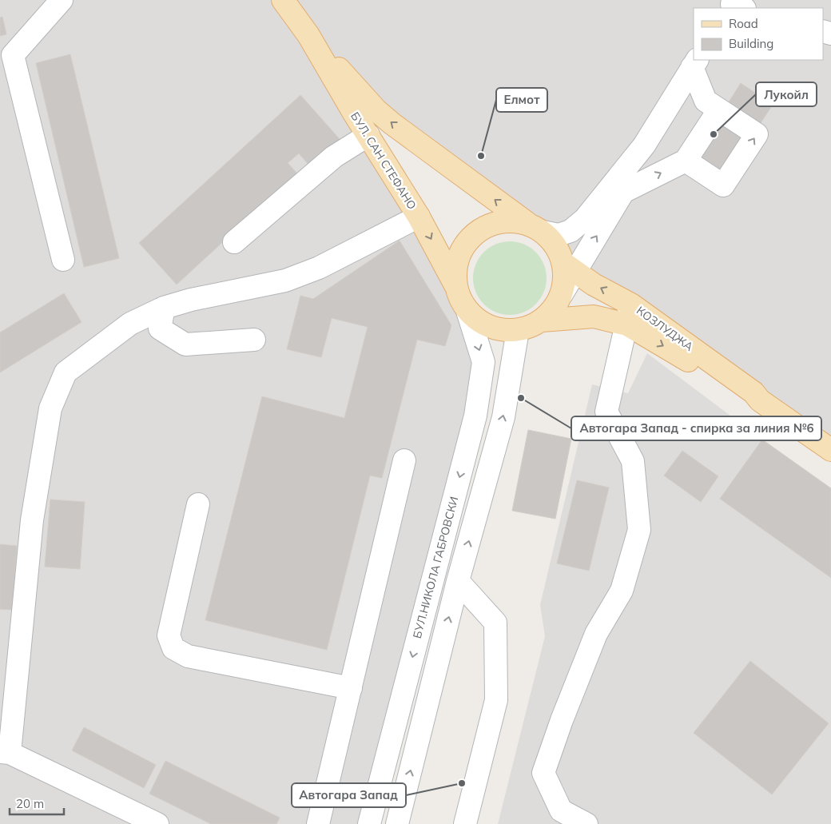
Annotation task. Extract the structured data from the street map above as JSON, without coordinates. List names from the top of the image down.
{
  "streets": {
    "main road": ["БУЛ. САН СТЕФАНО", "КОЗЛУДЖА"],
    "street": ["БУЛ.НИКОЛА ГАБРОВСКИ"]
  },
  "crossings": [
    ["БУЛ. САН СТЕФАНО", "КОЗЛУДЖА"],
    ["БУЛ. САН СТЕФАНО", "БУЛ.НИКОЛА ГАБРОВСКИ"],
    ["КОЗЛУДЖА", "БУЛ.НИКОЛА ГАБРОВСКИ"]
  ],
  "places": [
    "Лукойл",
    "Елмот",
    "Автогара Запад - спирка за линия №6",
    "Автогара Запад"
  ],
  "legend": ["Road", "Building"],
  "scale_bar": "20 m"
}
